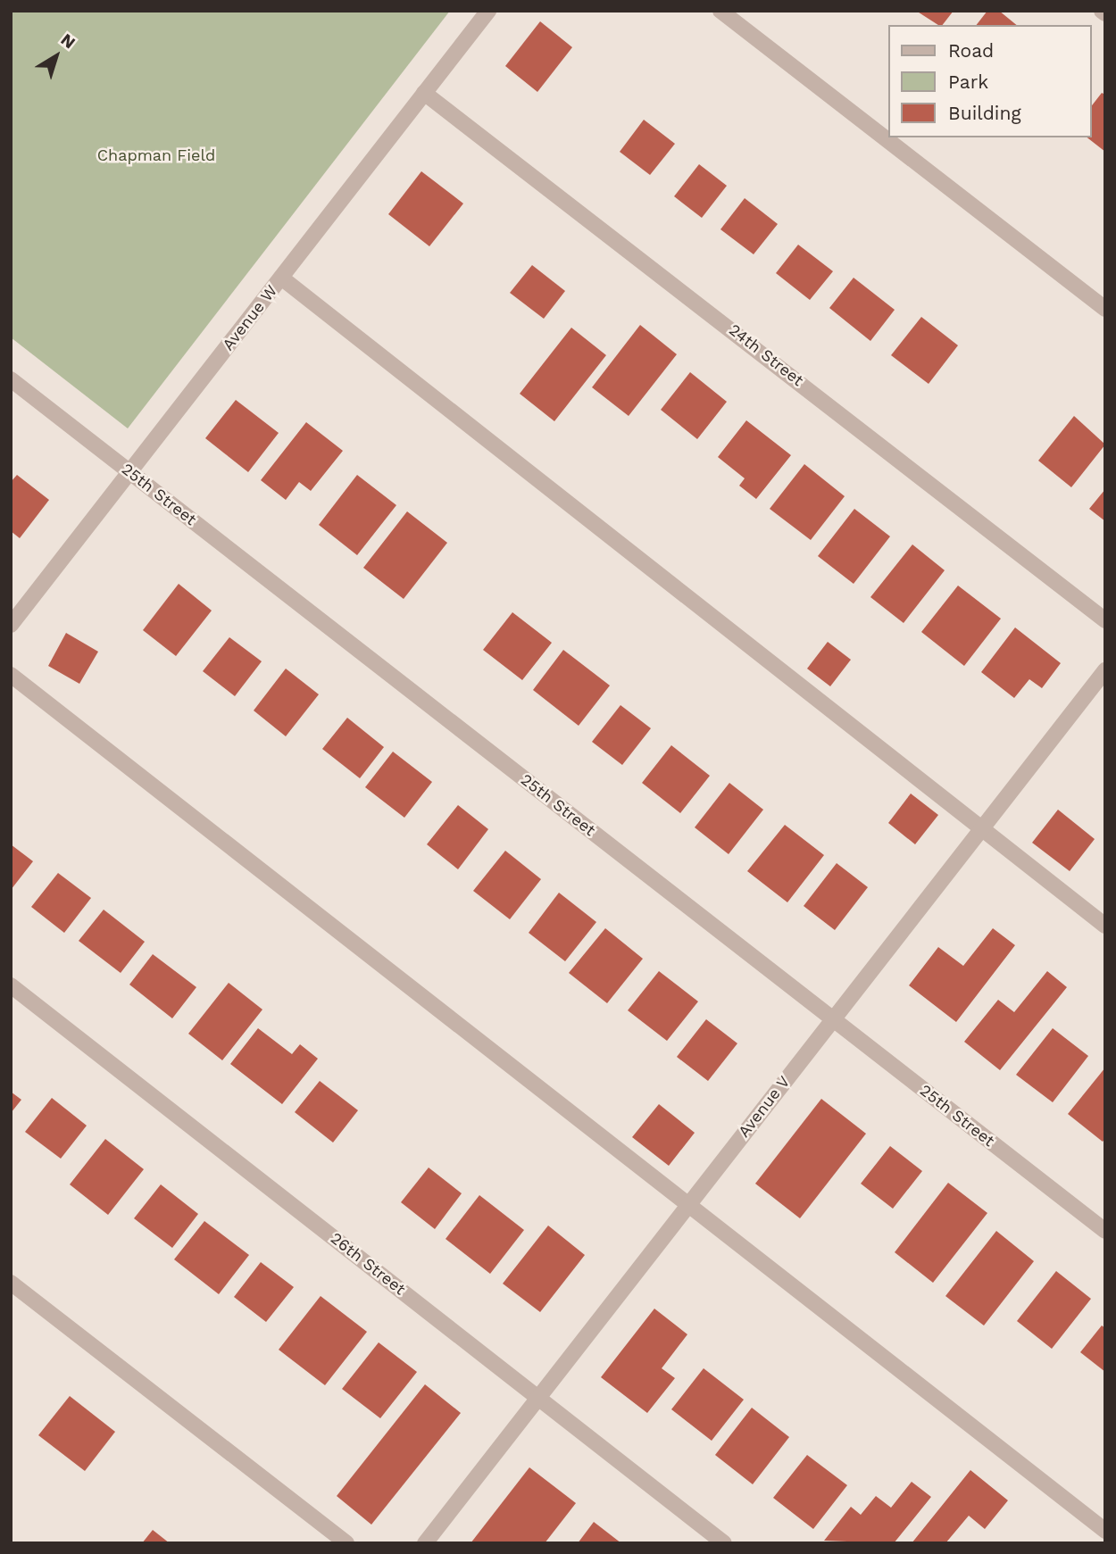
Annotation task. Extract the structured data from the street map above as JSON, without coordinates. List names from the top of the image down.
{
  "streets": {
    "street": [
      "Avenue W",
      "24th Street",
      "25th Street",
      "Avenue V",
      "26th Street"
    ]
  },
  "crossings": [
    ["Avenue W", "24th Street"],
    ["Avenue W", "25th Street"],
    ["25th Street", "Avenue V"],
    ["Avenue V", "26th Street"]
  ],
  "parks": ["Chapman Field"],
  "legend": ["Road", "Park", "Building"],
  "north": "top right"
}
